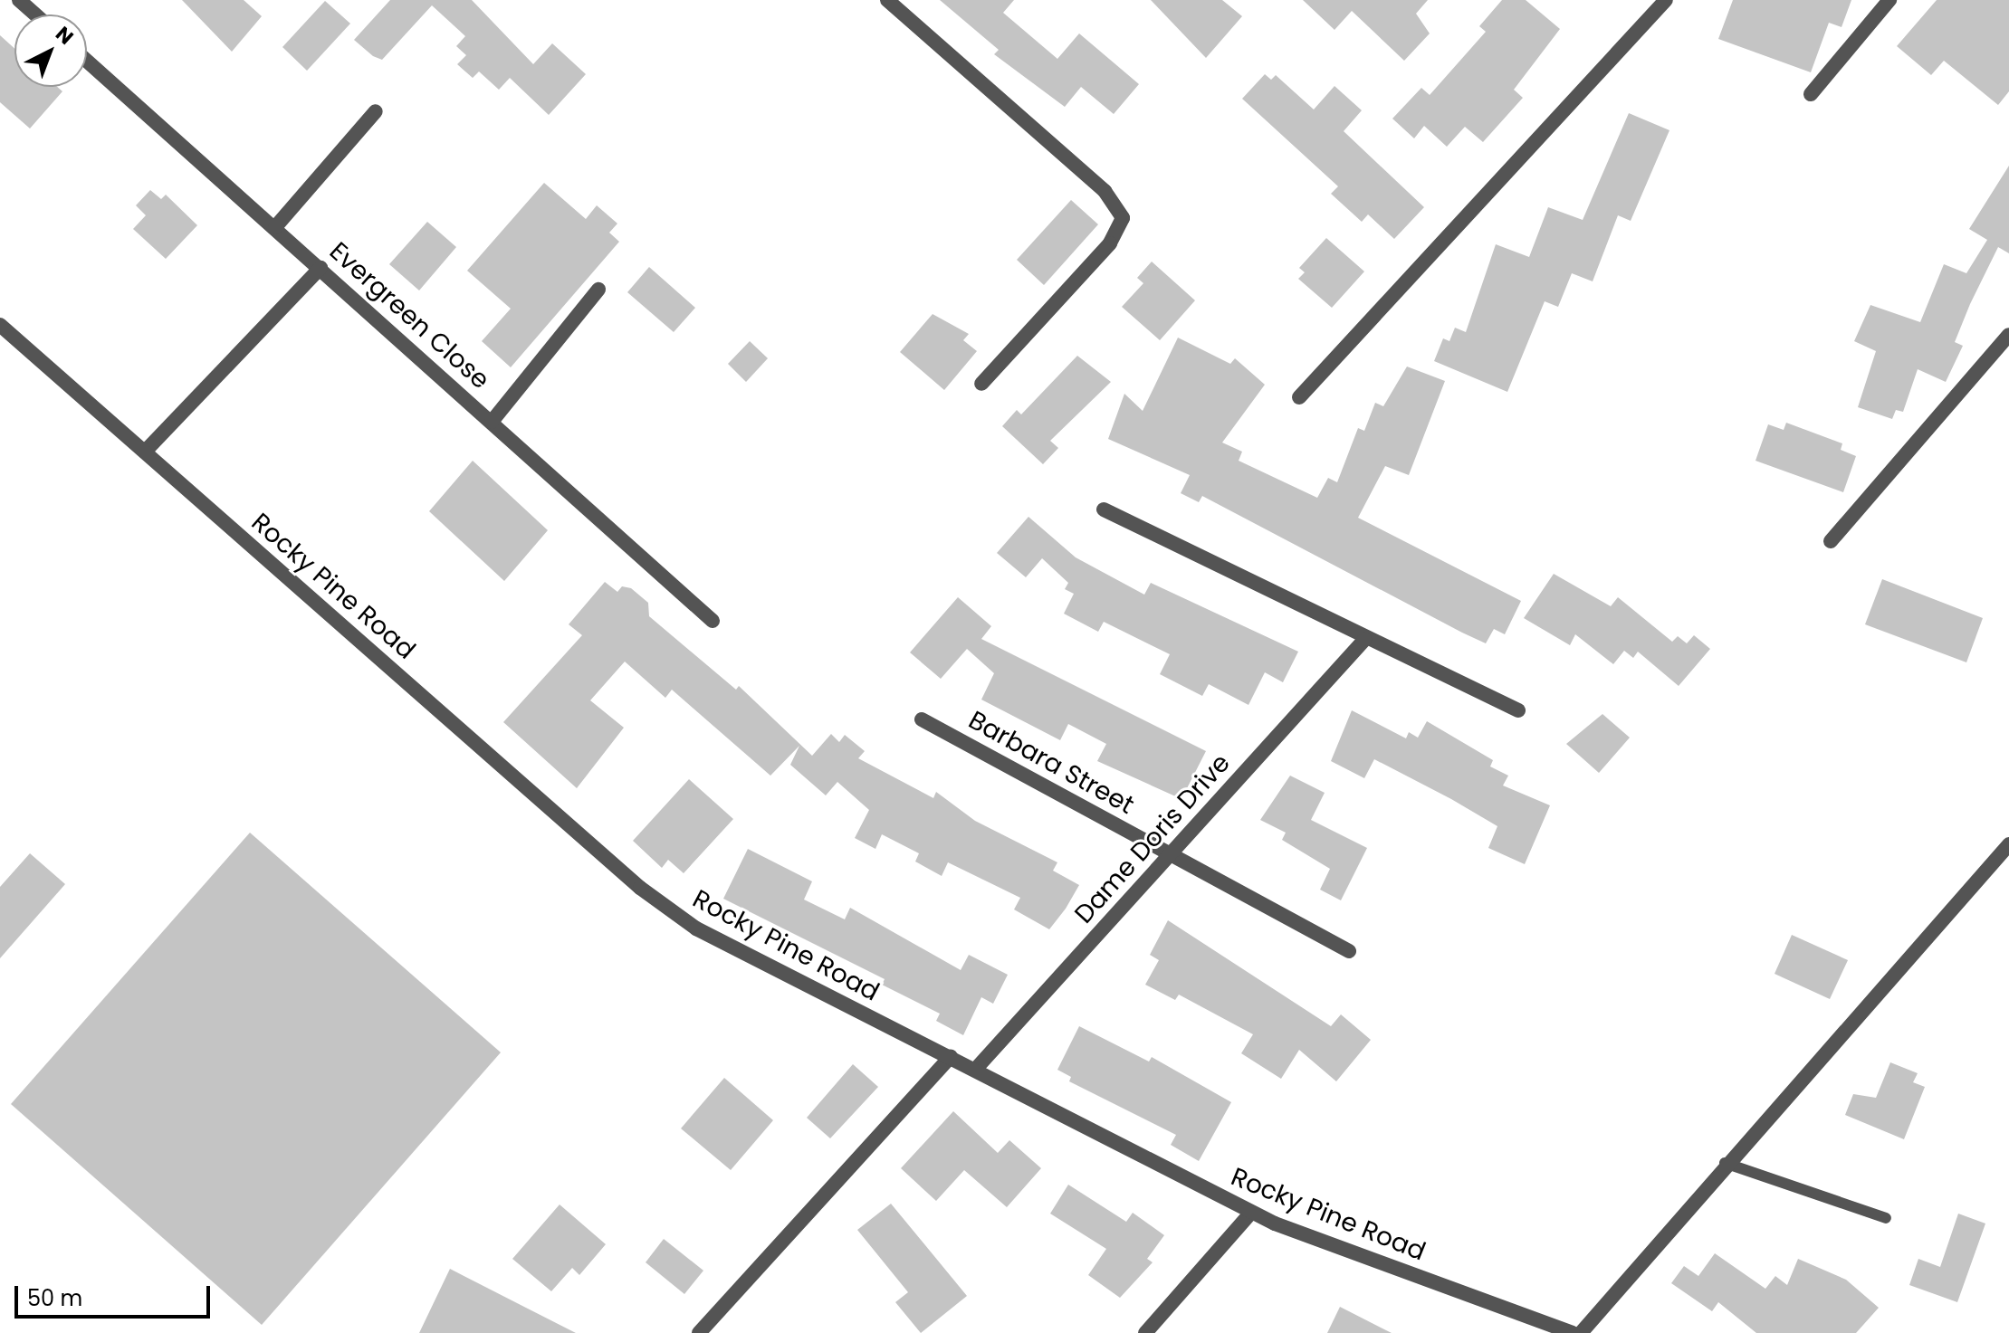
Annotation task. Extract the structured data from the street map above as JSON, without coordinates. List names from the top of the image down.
{
  "streets": {
    "street": [
      "Evergreen Close",
      "Rocky Pine Road",
      "Barbara Street",
      "Dame Doris Drive"
    ]
  },
  "crossings": [
    ["Rocky Pine Road", "Dame Doris Drive"],
    ["Barbara Street", "Dame Doris Drive"]
  ],
  "scale_bar": "50 m",
  "north": "top right"
}
